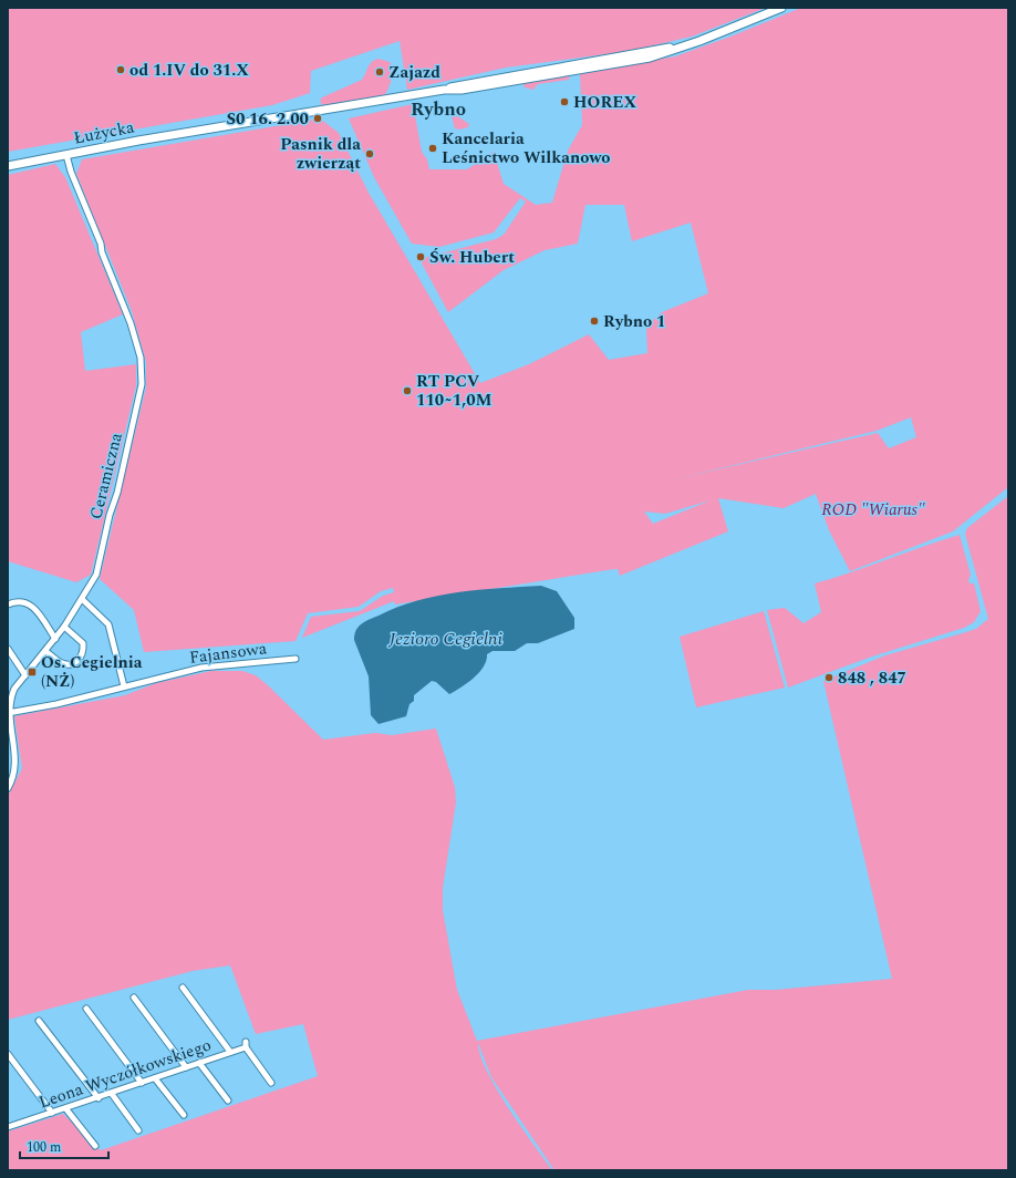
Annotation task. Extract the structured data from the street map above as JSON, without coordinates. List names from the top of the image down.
{
  "streets": {
    "main road": ["Łużycka"],
    "street": ["Ceramiczna", "Fajansowa", "Leona Wyczółkowskiego"]
  },
  "crossings": [
    ["Łużycka", "Ceramiczna"],
    ["Ceramiczna", "Fajansowa"]
  ],
  "districts": ["Rybno"],
  "water": ["Jezioro Cegielni"],
  "parks": ["ROD \"Wiarus\""],
  "places": {
    "other": [
      "od 1.IV do 31.X",
      "Zajazd",
      "HOREX",
      "S0 16. 2.00",
      "Kancelaria Leśnictwo Wilkanowo",
      "Pasnik dla zwierząt",
      "Św. Hubert",
      "Rybno 1",
      "RT PCV 110 ̴ 1,0M",
      "848 , 847"
    ],
    "transit": ["Os. Cegielnia (NŻ)"]
  },
  "scale_bar": "100 m"
}
